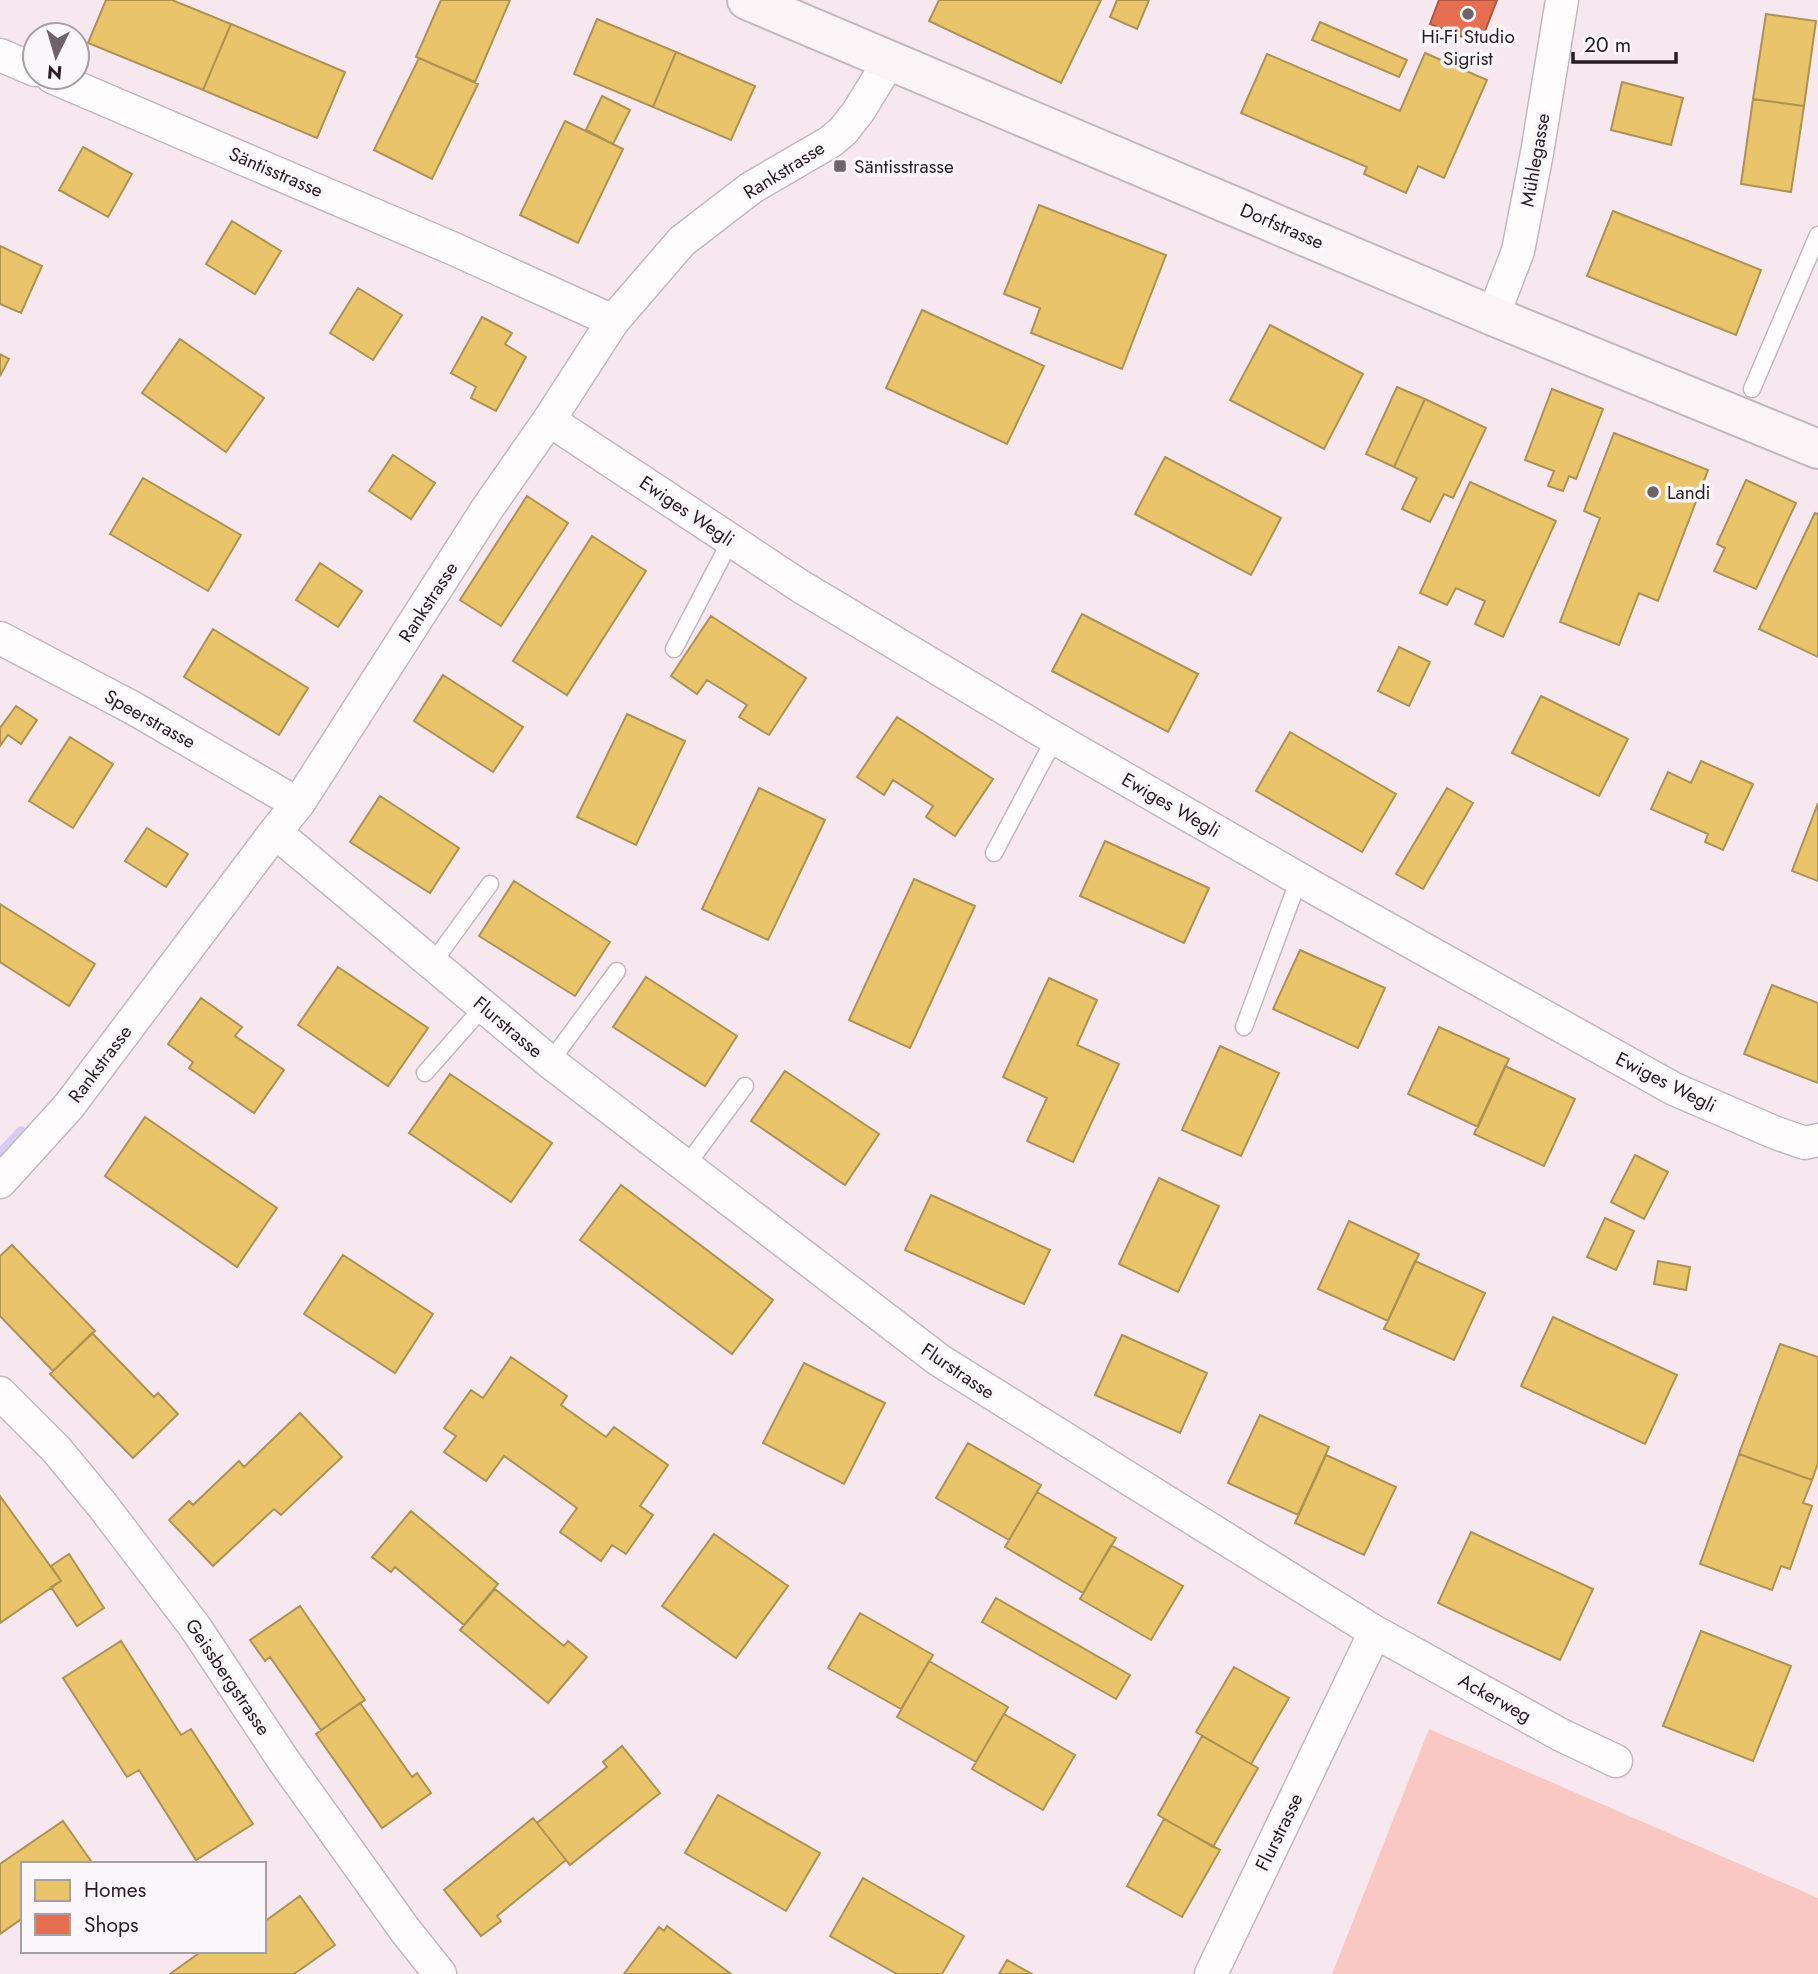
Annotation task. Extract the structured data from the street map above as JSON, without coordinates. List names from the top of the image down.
{
  "streets": {
    "main road": ["Dorfstrasse"],
    "street": [
      "Mühlegasse",
      "Rankstrasse",
      "Säntisstrasse",
      "Ewiges Wegli",
      "Speerstrasse",
      "Flurstrasse",
      "Geissbergstrasse",
      "Ackerweg"
    ]
  },
  "crossings": [
    ["Mühlegasse", "Dorfstrasse"],
    ["Rankstrasse", "Säntisstrasse"],
    ["Rankstrasse", "Dorfstrasse"],
    ["Rankstrasse", "Ewiges Wegli"],
    ["Rankstrasse", "Speerstrasse"],
    ["Rankstrasse", "Flurstrasse"],
    ["Flurstrasse", "Ackerweg"]
  ],
  "places": {
    "other": ["Hi-Fi Studio Sigrist", "Landi"],
    "transit": ["Säntisstrasse"]
  },
  "legend": ["Homes", "Shops"],
  "scale_bar": "20 m",
  "north": "bottom"
}
